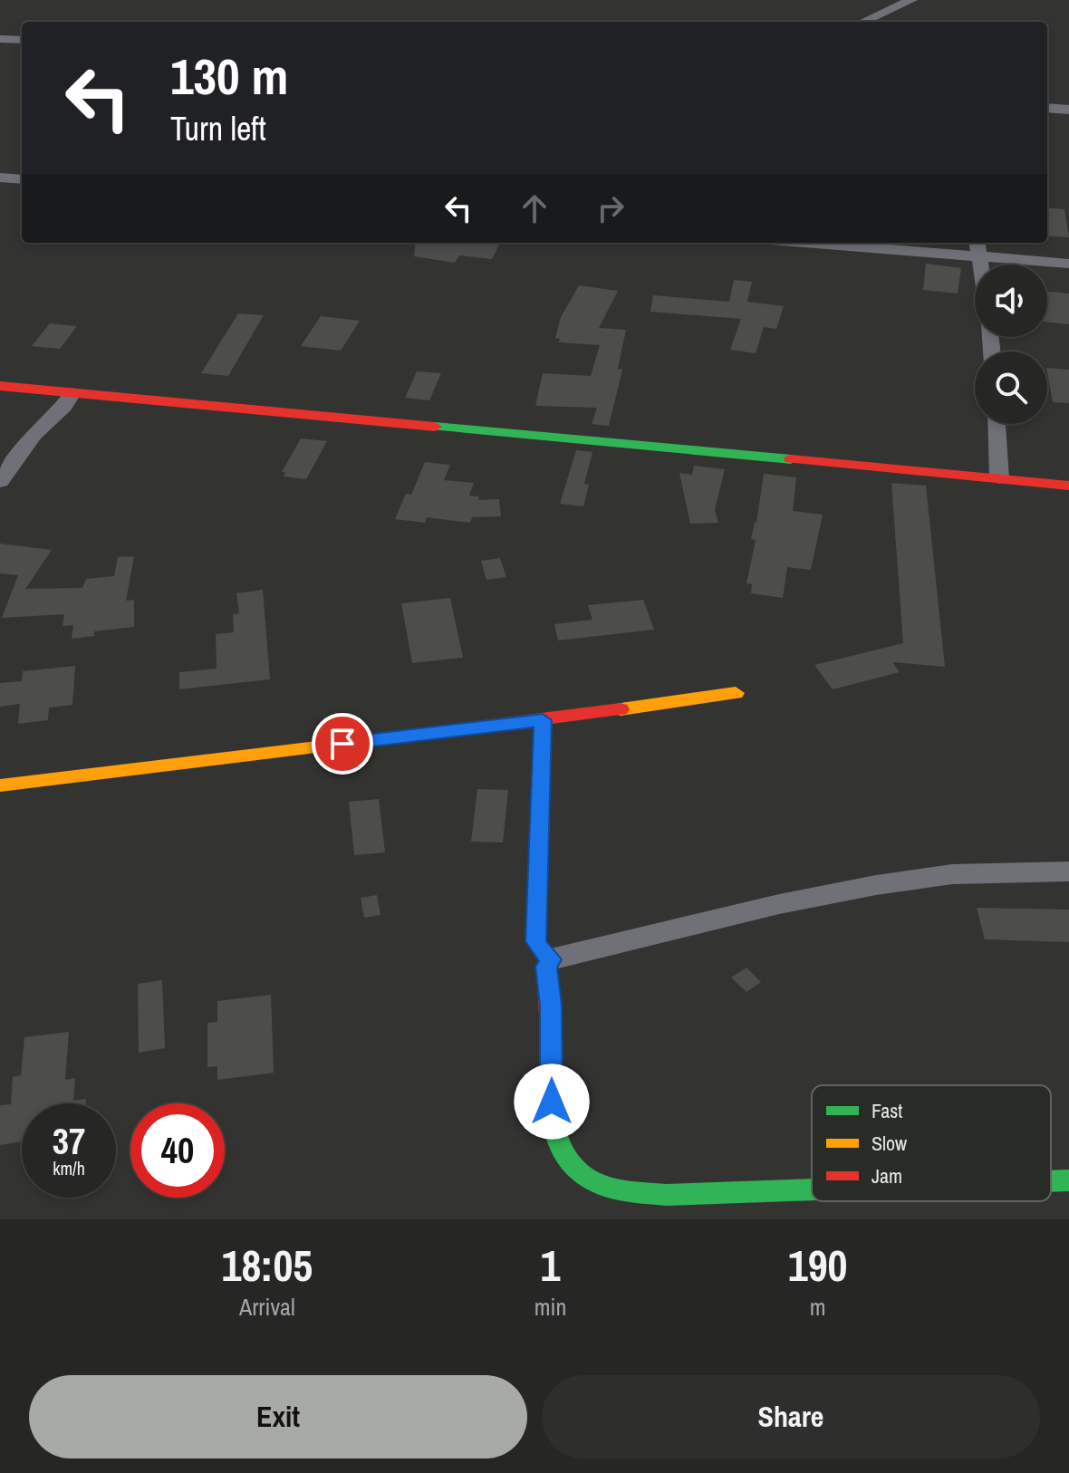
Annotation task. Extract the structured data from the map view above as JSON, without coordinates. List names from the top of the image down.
{
  "legend": ["Fast", "Slow", "Jam"],
  "page": {
    "turn": ["130 m", "Turn left"],
    "speed": "37 km/h",
    "limit": "40",
    "eta": [
      "18:05",
      "Arrival",
      "1",
      "min",
      "190",
      "m"
    ],
    "buttons": ["Exit", "Share"]
  }
}
